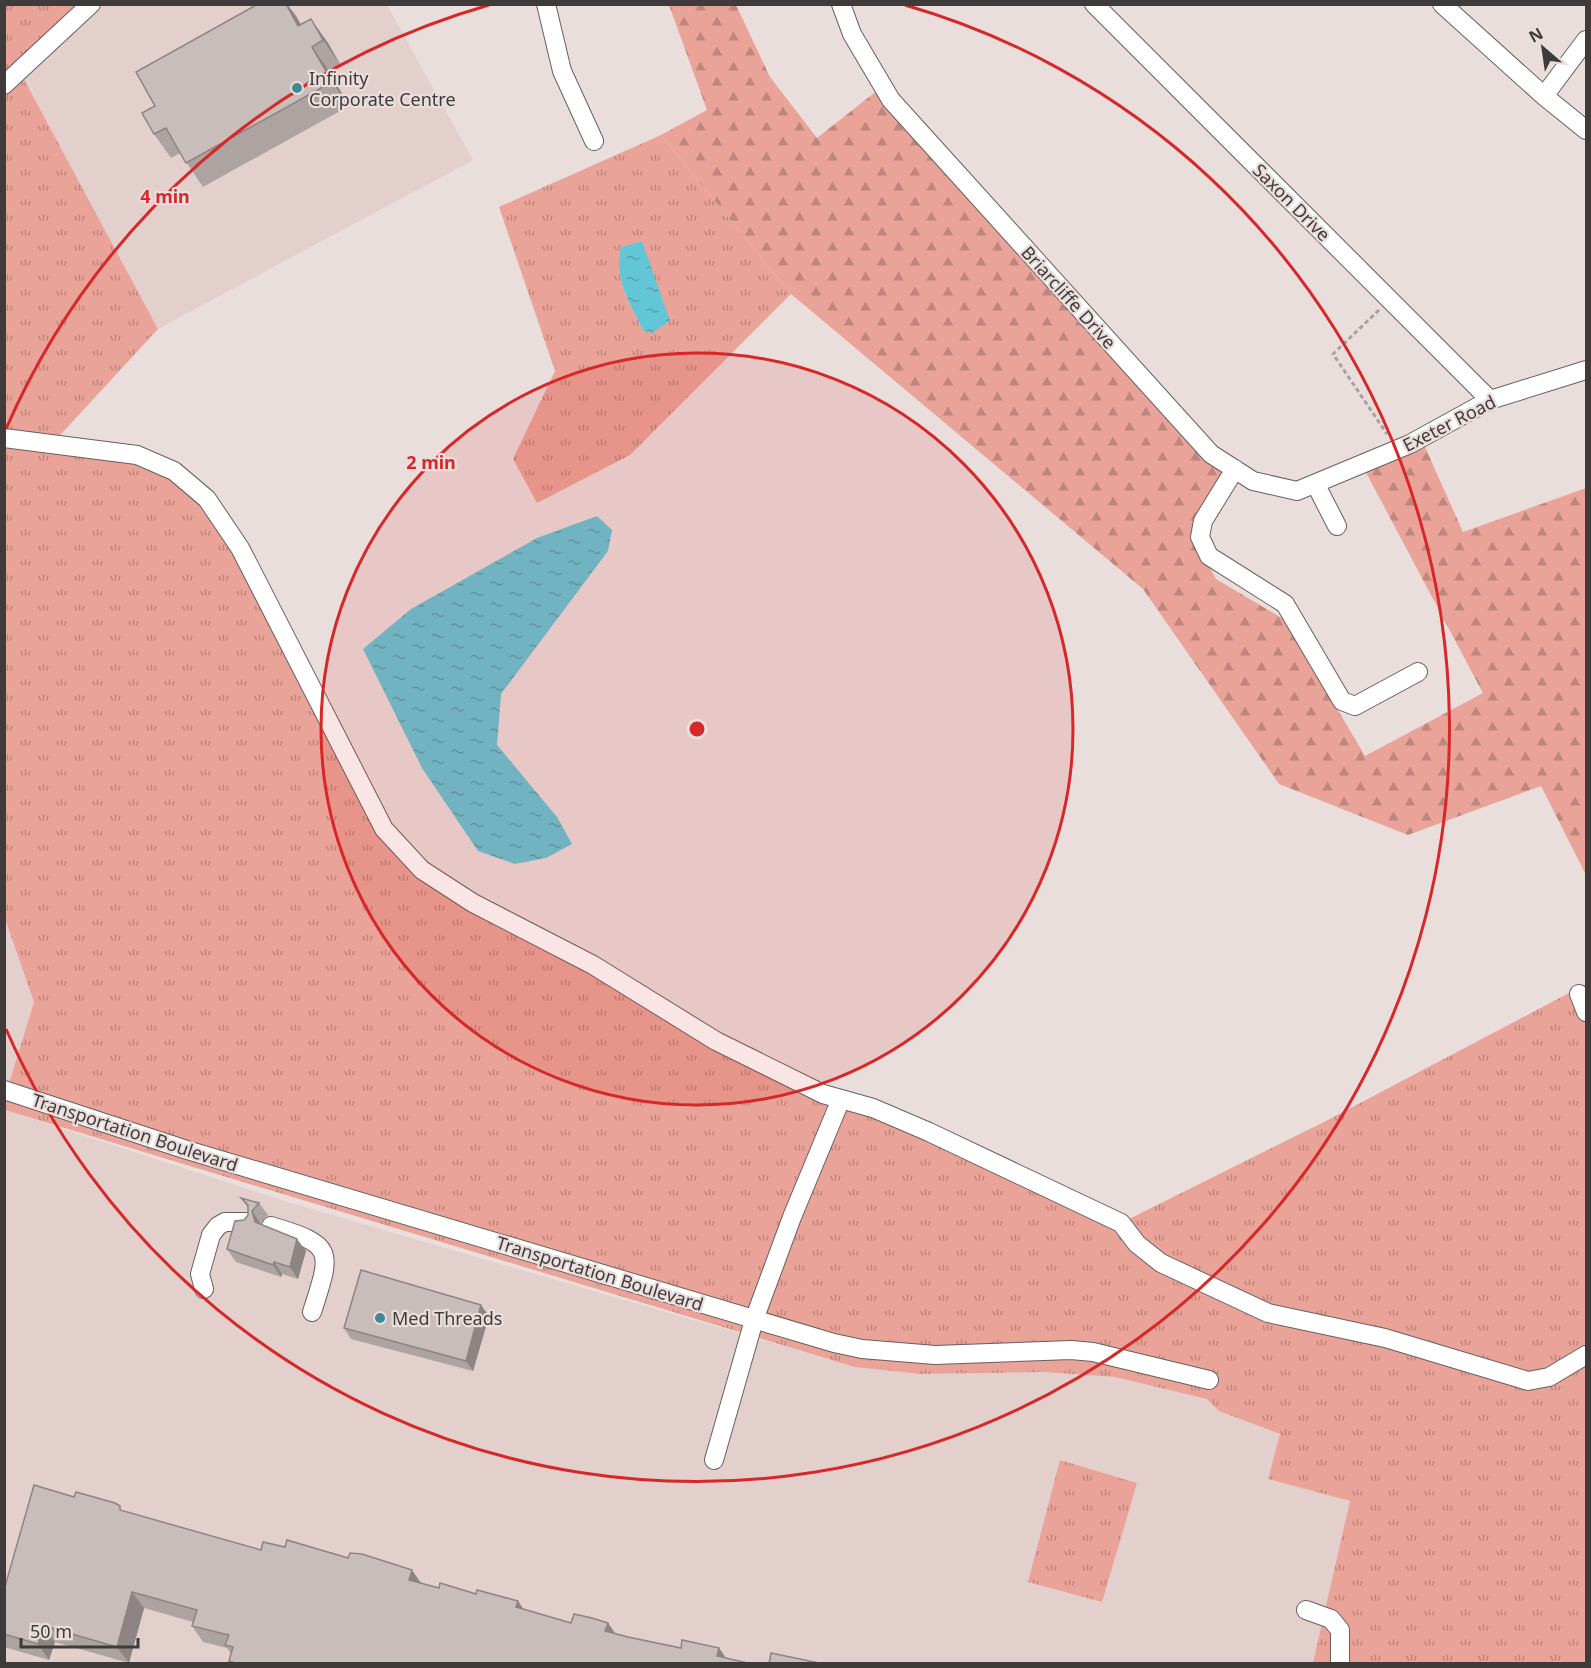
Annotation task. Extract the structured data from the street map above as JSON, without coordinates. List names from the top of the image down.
{
  "streets": {
    "street": [
      "Saxon Drive",
      "Briarcliffe Drive",
      "Exeter Road",
      "Transportation Boulevard"
    ]
  },
  "crossings": [
    ["Saxon Drive", "Exeter Road"],
    ["Briarcliffe Drive", "Exeter Road"]
  ],
  "places": ["Infinity Corporate Centre", "Med Threads"],
  "scale_bar": "50 m",
  "north": "top left",
  "rings": ["4 min", "2 min"]
}
